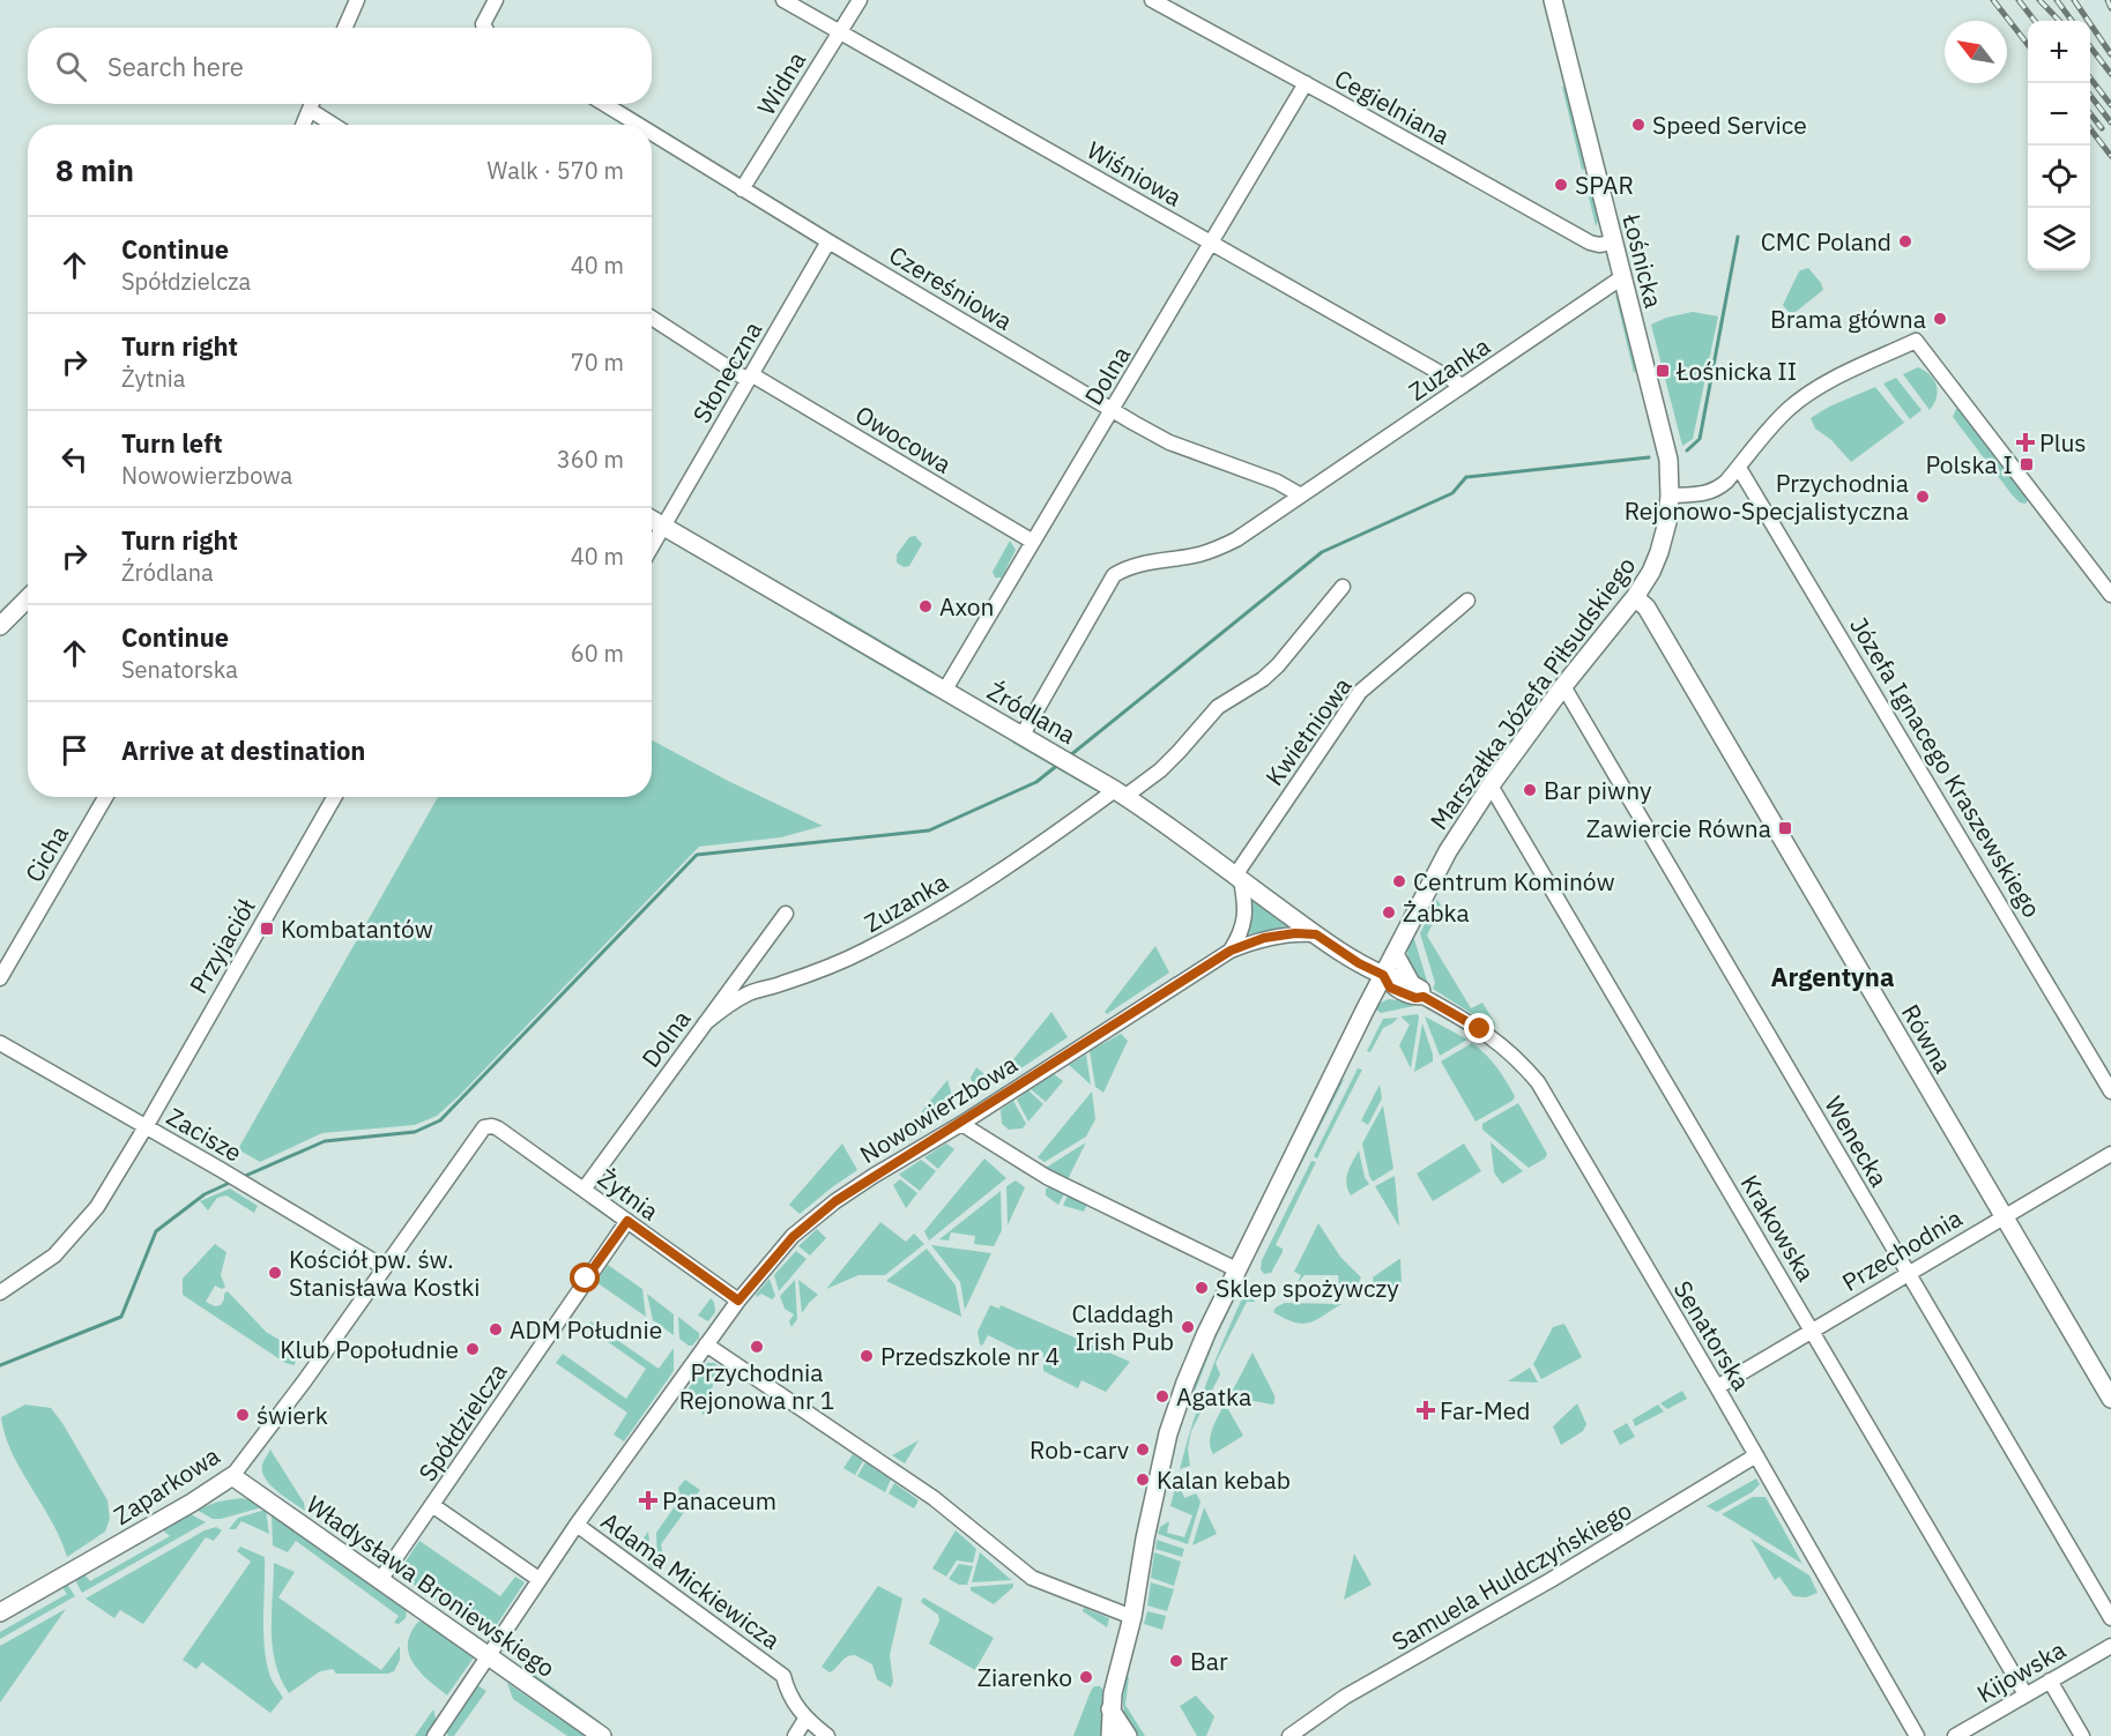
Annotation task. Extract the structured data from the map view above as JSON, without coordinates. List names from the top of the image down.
{
  "streets": {
    "street": [
      "Widna",
      "Cegielniana",
      "Wiśniowa",
      "Łośnicka",
      "Czereśniowa",
      "Zuzanka",
      "Słoneczna",
      "Dolna",
      "Owocowa",
      "Marszałka Józefa Piłsudskiego",
      "Źródlana",
      "Kwietniowa",
      "Józefa Ignacego Kraszewskiego",
      "Cicha",
      "Przyjaciół",
      "Równa",
      "Nowowierzbowa",
      "Zacisze",
      "Wenecka",
      "Żytnia",
      "Krakowska",
      "Przechodnia",
      "Senatorska",
      "Spółdzielcza",
      "Zaparkowa",
      "Samuela Huldczyńskiego",
      "Adama Mickiewicza",
      "Władysława Broniewskiego",
      "Kijowska"
    ]
  },
  "crossings": [
    ["Widna", "Wiśniowa"],
    ["Widna", "Czereśniowa"],
    ["Cegielniana", "Łośnicka"],
    ["Cegielniana", "Dolna"],
    ["Wiśniowa", "Zuzanka"],
    ["Wiśniowa", "Dolna"],
    ["Łośnicka", "Zuzanka"],
    ["Łośnicka", "Marszałka Józefa Piłsudskiego"],
    ["Czereśniowa", "Zuzanka"],
    ["Czereśniowa", "Słoneczna"],
    ["Czereśniowa", "Dolna"],
    ["Zuzanka", "Dolna"],
    ["Zuzanka", "Źródlana"],
    ["Słoneczna", "Owocowa"],
    ["Słoneczna", "Źródlana"],
    ["Dolna", "Owocowa"],
    ["Dolna", "Źródlana"],
    ["Dolna", "Żytnia"],
    ["Marszałka Józefa Piłsudskiego", "Źródlana"],
    ["Marszałka Józefa Piłsudskiego", "Równa"],
    ["Marszałka Józefa Piłsudskiego", "Wenecka"],
    ["Marszałka Józefa Piłsudskiego", "Krakowska"],
    ["Marszałka Józefa Piłsudskiego", "Senatorska"],
    ["Źródlana", "Kwietniowa"],
    ["Źródlana", "Nowowierzbowa"],
    ["Źródlana", "Senatorska"],
    ["Przyjaciół", "Zacisze"],
    ["Równa", "Przechodnia"],
    ["Nowowierzbowa", "Żytnia"],
    ["Nowowierzbowa", "Adama Mickiewicza"],
    ["Nowowierzbowa", "Władysława Broniewskiego"],
    ["Zacisze", "Zaparkowa"],
    ["Wenecka", "Przechodnia"],
    ["Żytnia", "Spółdzielcza"],
    ["Żytnia", "Zaparkowa"],
    ["Krakowska", "Przechodnia"],
    ["Krakowska", "Kijowska"],
    ["Przechodnia", "Senatorska"],
    ["Senatorska", "Samuela Huldczyńskiego"],
    ["Spółdzielcza", "Władysława Broniewskiego"],
    ["Zaparkowa", "Władysława Broniewskiego"]
  ],
  "districts": ["Argentyna"],
  "places": {
    "other": [
      "Speed Service",
      "SPAR",
      "CMC Poland",
      "Brama główna",
      "Przychodnia Rejonowo-Specjalistyczna",
      "Axon",
      "Bar piwny",
      "Centrum Kominów",
      "Żabka",
      "Kościół pw. św. Stanisława Kostki",
      "Sklep spożywczy",
      "Claddagh Irish Pub",
      "ADM Południe",
      "Przychodnia Rejonowa nr 1",
      "Klub Popołudnie",
      "Przedszkole nr 4",
      "Agatka",
      "świerk",
      "Rob-carv",
      "Kalan kebab",
      "Bar",
      "Ziarenko"
    ],
    "transit": [
      "Łośnicka II",
      "Polska I",
      "Zawiercie Równa",
      "Kombatantów"
    ],
    "health": ["Plus", "Far-Med", "Panaceum"]
  },
  "north": "top left",
  "page": {
    "map_buttons": ["+", "−"],
    "search": "Search here",
    "heading": ["8 min", "Walk · 570 m"],
    "list": [
      ["Continue", "Spółdzielcza", "40 m"],
      ["Turn right", "Żytnia", "70 m"],
      ["Turn left", "Nowowierzbowa", "360 m"],
      ["Turn right", "Źródlana", "40 m"],
      ["Continue", "Senatorska", "60 m"],
      "Arrive at destination"
    ]
  }
}
